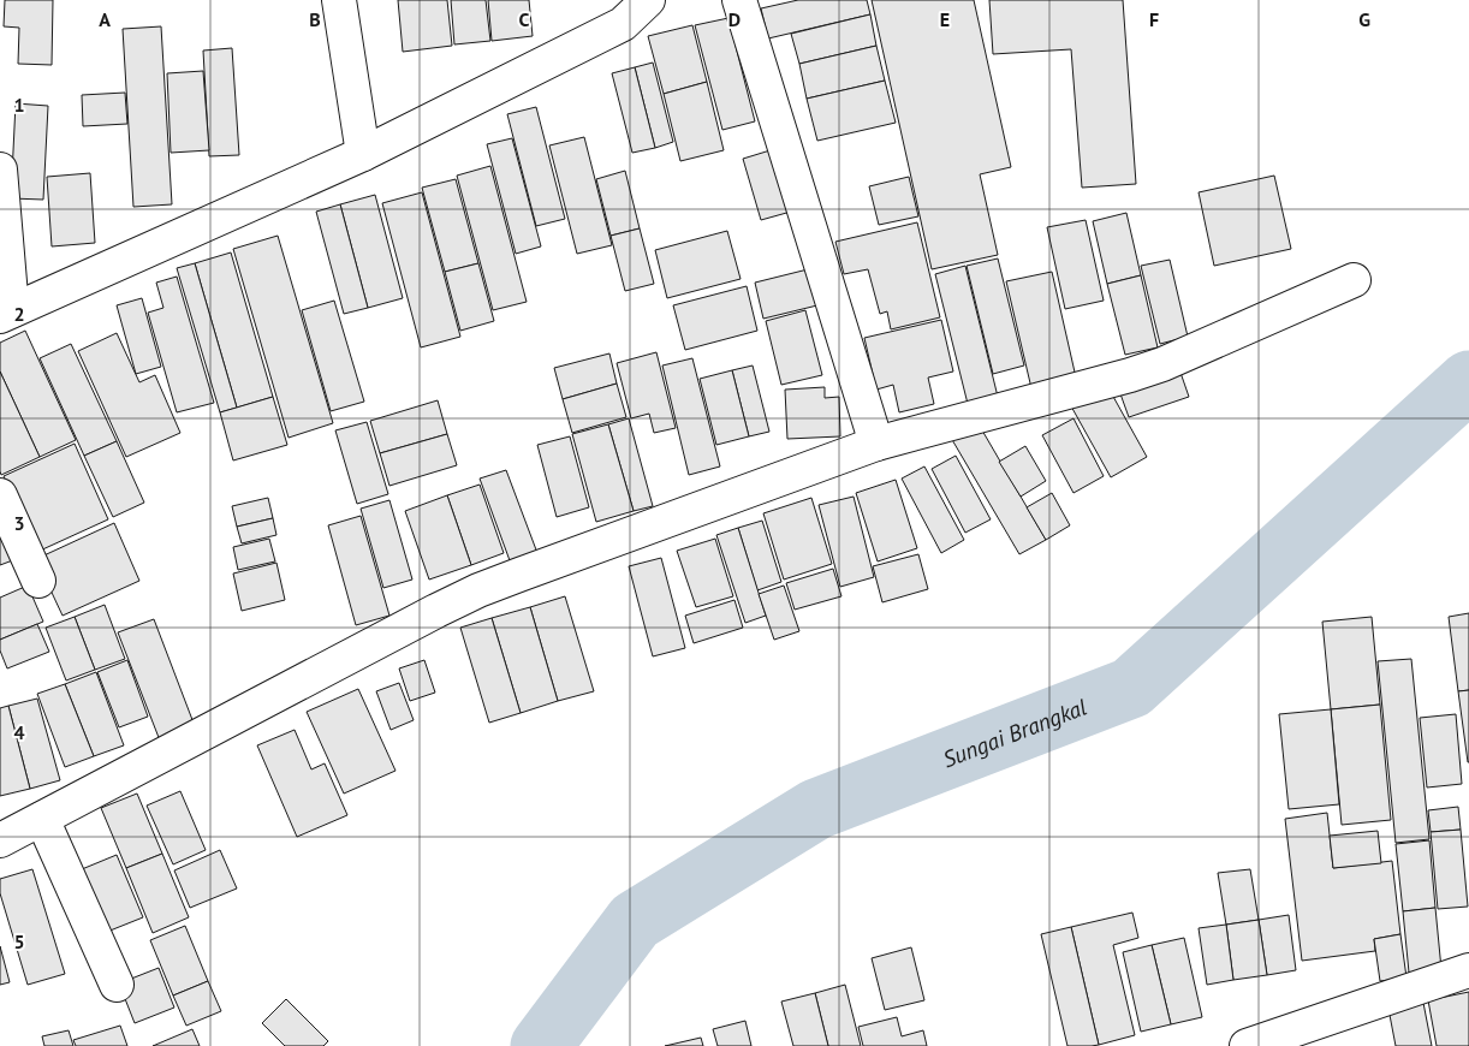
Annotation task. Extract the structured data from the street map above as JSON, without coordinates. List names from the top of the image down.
{
  "water": ["Sungai Brangkal"],
  "grid": {
    "columns": [
      "A",
      "B",
      "C",
      "D",
      "E",
      "F",
      "G"
    ],
    "rows": [
      "1",
      "2",
      "3",
      "4",
      "5"
    ]
  }
}
